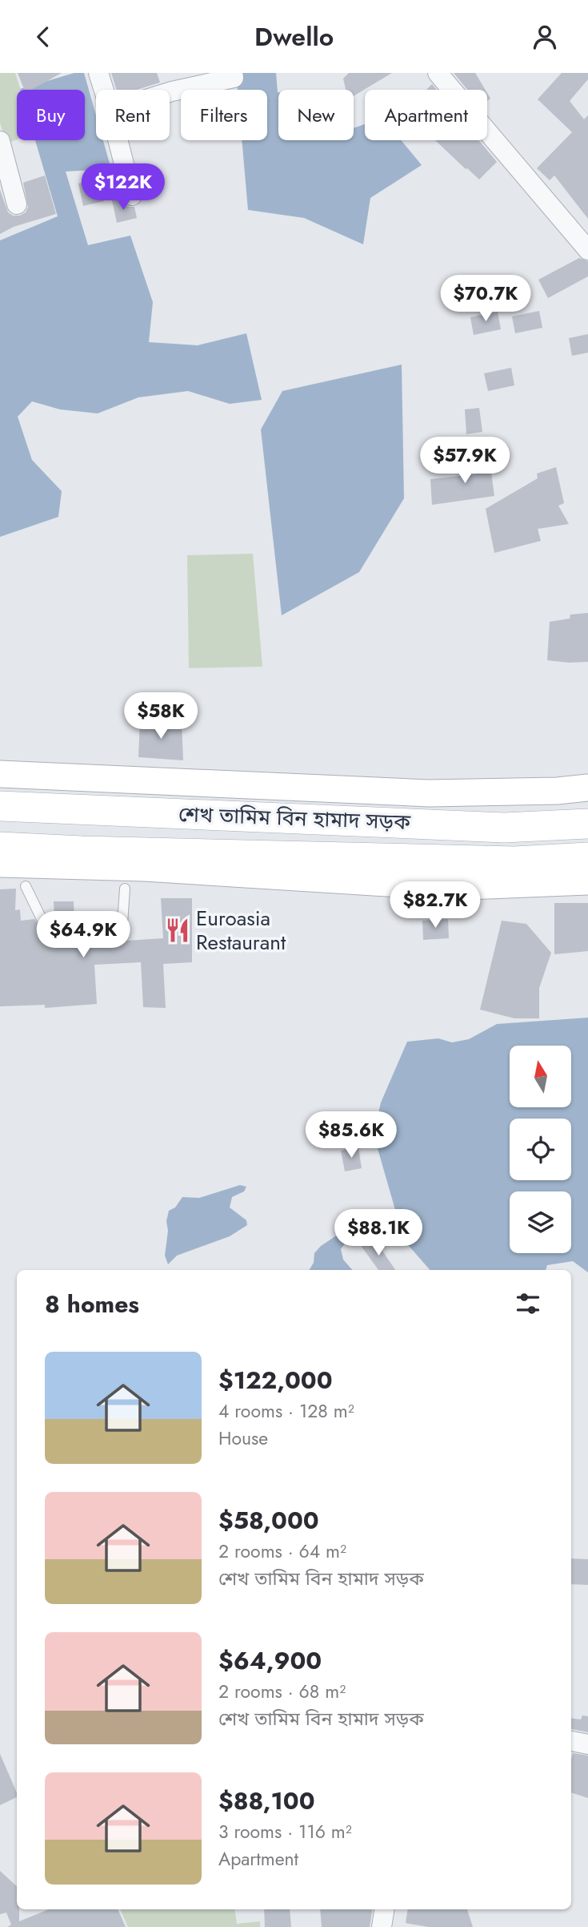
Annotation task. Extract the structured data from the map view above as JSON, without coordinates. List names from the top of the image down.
{
  "streets": {
    "main road": ["শেখ তামিম বিন হামাদ সড়ক"]
  },
  "places": {
    "restaurant": ["Euroasia Restaurant"]
  },
  "north": "top",
  "page": {
    "header": "Dwello",
    "chip": [
      "Buy",
      "Rent",
      "Filters",
      "New",
      "Apartment"
    ],
    "price": [
      "$122K",
      "$70.7K",
      "$57.9K",
      "$58K",
      "$82.7K",
      "$64.9K",
      "$85.6K",
      "$88.1K"
    ],
    "heading": "8 homes",
    "list": [
      {
        "name": "$122,000",
        "note": "4 rooms · 128 m² · House"
      },
      {
        "name": "$58,000",
        "note": "2 rooms · 64 m² · শেখ তামিম বিন হামাদ সড়ক"
      },
      {
        "name": "$64,900",
        "note": "2 rooms · 68 m² · শেখ তামিম বিন হামাদ সড়ক"
      },
      {
        "name": "$88,100",
        "note": "3 rooms · 116 m² · Apartment"
      }
    ]
  }
}
